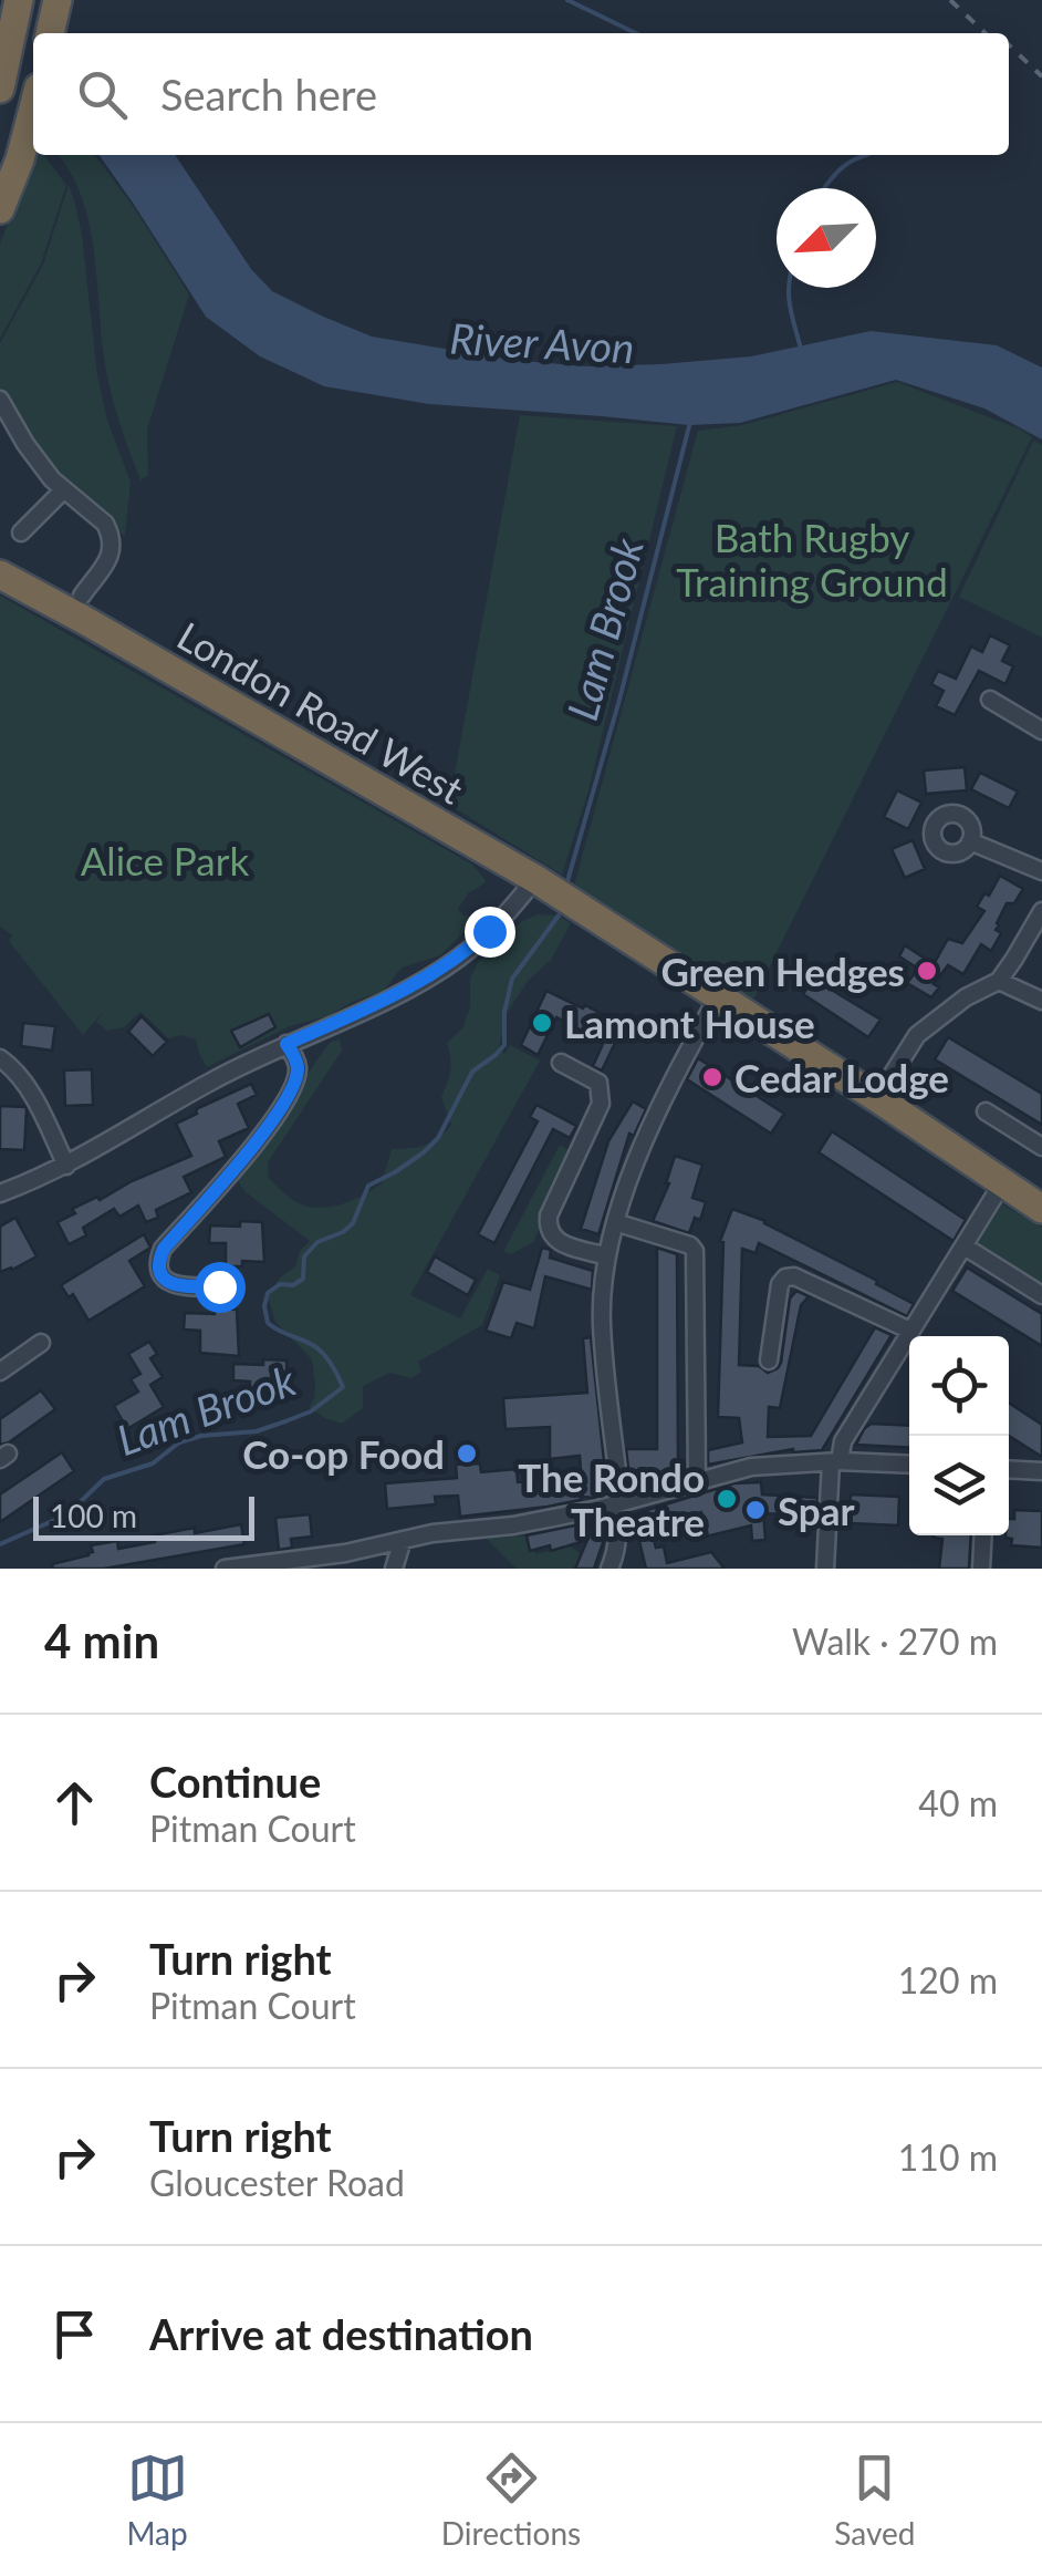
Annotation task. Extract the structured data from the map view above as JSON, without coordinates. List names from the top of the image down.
{
  "streets": {
    "highway": ["London Road West"]
  },
  "water": ["River Avon", "Lam Brook"],
  "parks": ["Bath Rugby Training Ground", "Alice Park"],
  "places": [
    "Green Hedges",
    "Lamont House",
    "Cedar Lodge",
    "Co-op Food",
    "The Rondo Theatre",
    "Spar"
  ],
  "scale_bar": "100 m",
  "north": "bottom left",
  "page": {
    "search": "Search here",
    "scale": "100 m",
    "heading": ["4 min", "Walk · 270 m"],
    "list": [
      ["Continue", "Pitman Court", "40 m"],
      ["Turn right", "Pitman Court", "120 m"],
      ["Turn right", "Gloucester Road", "110 m"],
      "Arrive at destination"
    ],
    "nav": ["Map", "Directions", "Saved"]
  }
}
